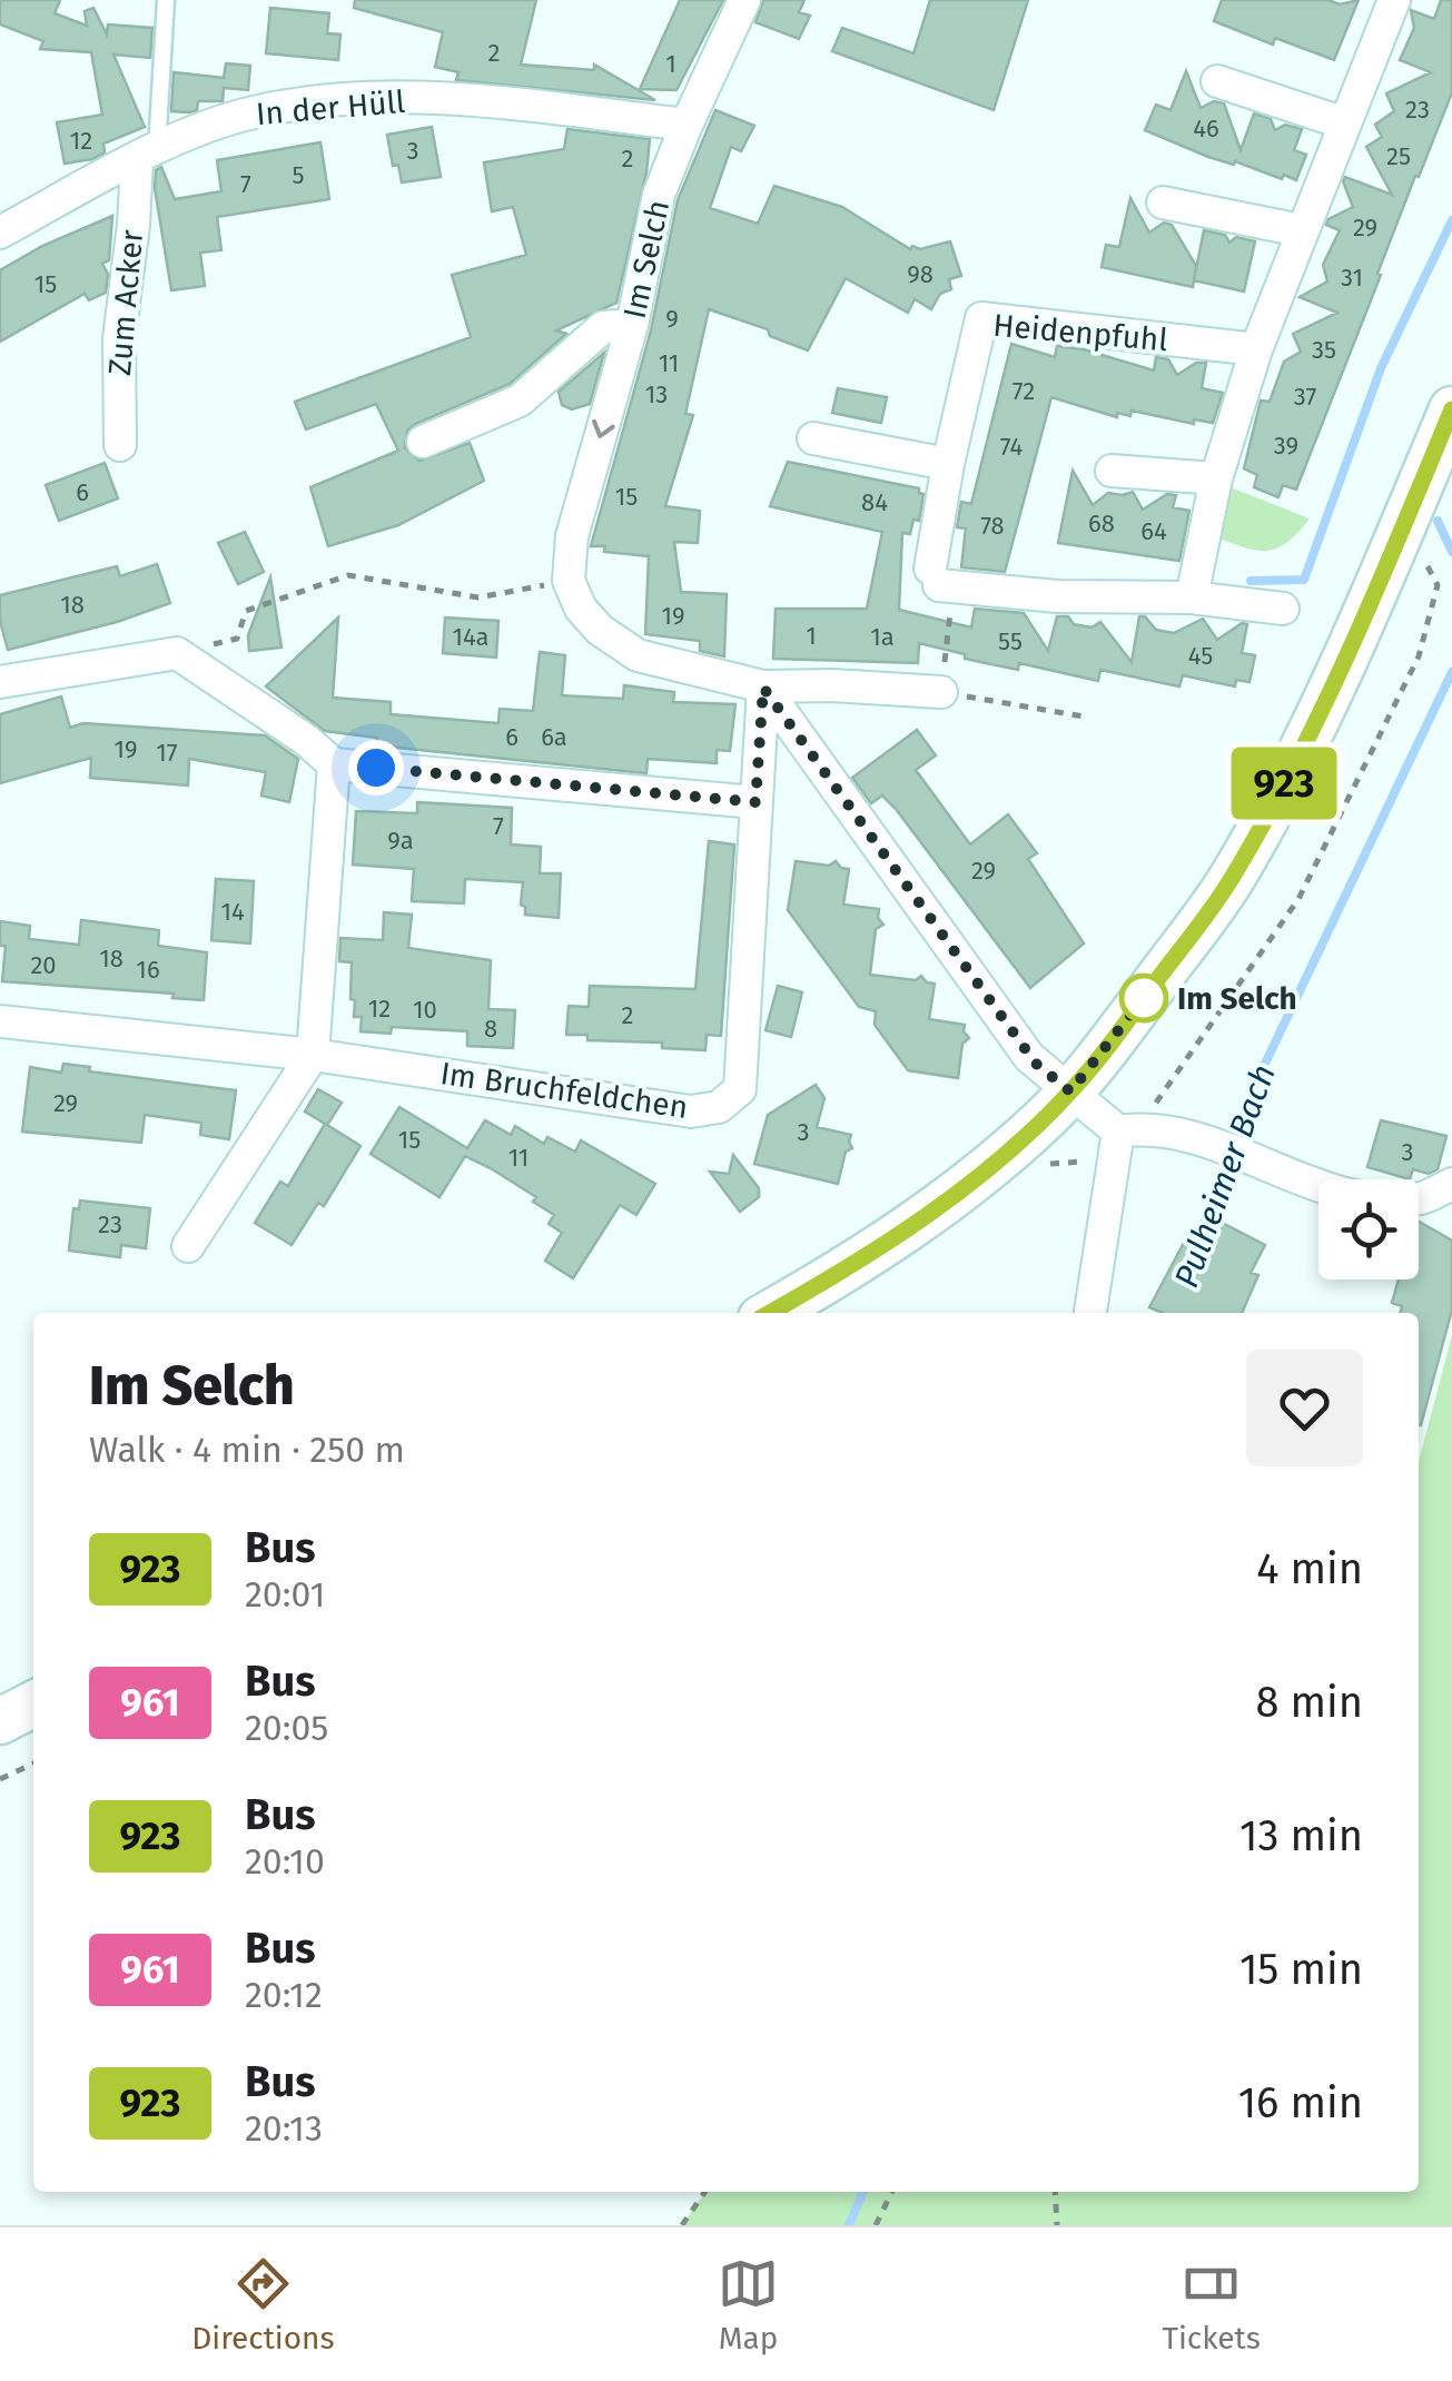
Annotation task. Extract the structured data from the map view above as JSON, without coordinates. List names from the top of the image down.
{
  "streets": {
    "street": [
      "In der Hüll",
      "Im Selch",
      "Zum Acker",
      "Heidenpfuhl",
      "Im Bruchfeldchen"
    ]
  },
  "crossings": [
    ["In der Hüll", "Im Selch"],
    ["In der Hüll", "Zum Acker"]
  ],
  "one_way": ["Im Selch"],
  "water": ["Pulheimer Bach"],
  "places": ["Im Selch"],
  "lines": ["bus line 923"],
  "house_numbers": [
    "2",
    "1",
    "23",
    "46",
    "12",
    "3",
    "25",
    "2",
    "5",
    "7",
    "29",
    "98",
    "31",
    "15",
    "9",
    "35",
    "11",
    "72",
    "13",
    "37",
    "39",
    "74",
    "6",
    "15",
    "84",
    "68",
    "78",
    "64",
    "18",
    "19",
    "1",
    "14a",
    "1a",
    "55",
    "45",
    "6",
    "6a",
    "19",
    "17",
    "7",
    "9a",
    "29",
    "14",
    "18",
    "20",
    "16",
    "12",
    "10",
    "2",
    "8",
    "29",
    "3",
    "15",
    "3",
    "11",
    "23"
  ],
  "page": {
    "on_map": "923",
    "heading": ["Im Selch", "Walk · 4 min · 250 m"],
    "list": [
      {
        "mark": "923",
        "name": "Bus",
        "note": "20:01",
        "value": "4 min"
      },
      {
        "mark": "961",
        "name": "Bus",
        "note": "20:05",
        "value": "8 min"
      },
      {
        "mark": "923",
        "name": "Bus",
        "note": "20:10",
        "value": "13 min"
      },
      {
        "mark": "961",
        "name": "Bus",
        "note": "20:12",
        "value": "15 min"
      },
      {
        "mark": "923",
        "name": "Bus",
        "note": "20:13",
        "value": "16 min"
      }
    ],
    "tabs": ["Directions", "Map", "Tickets"]
  }
}
